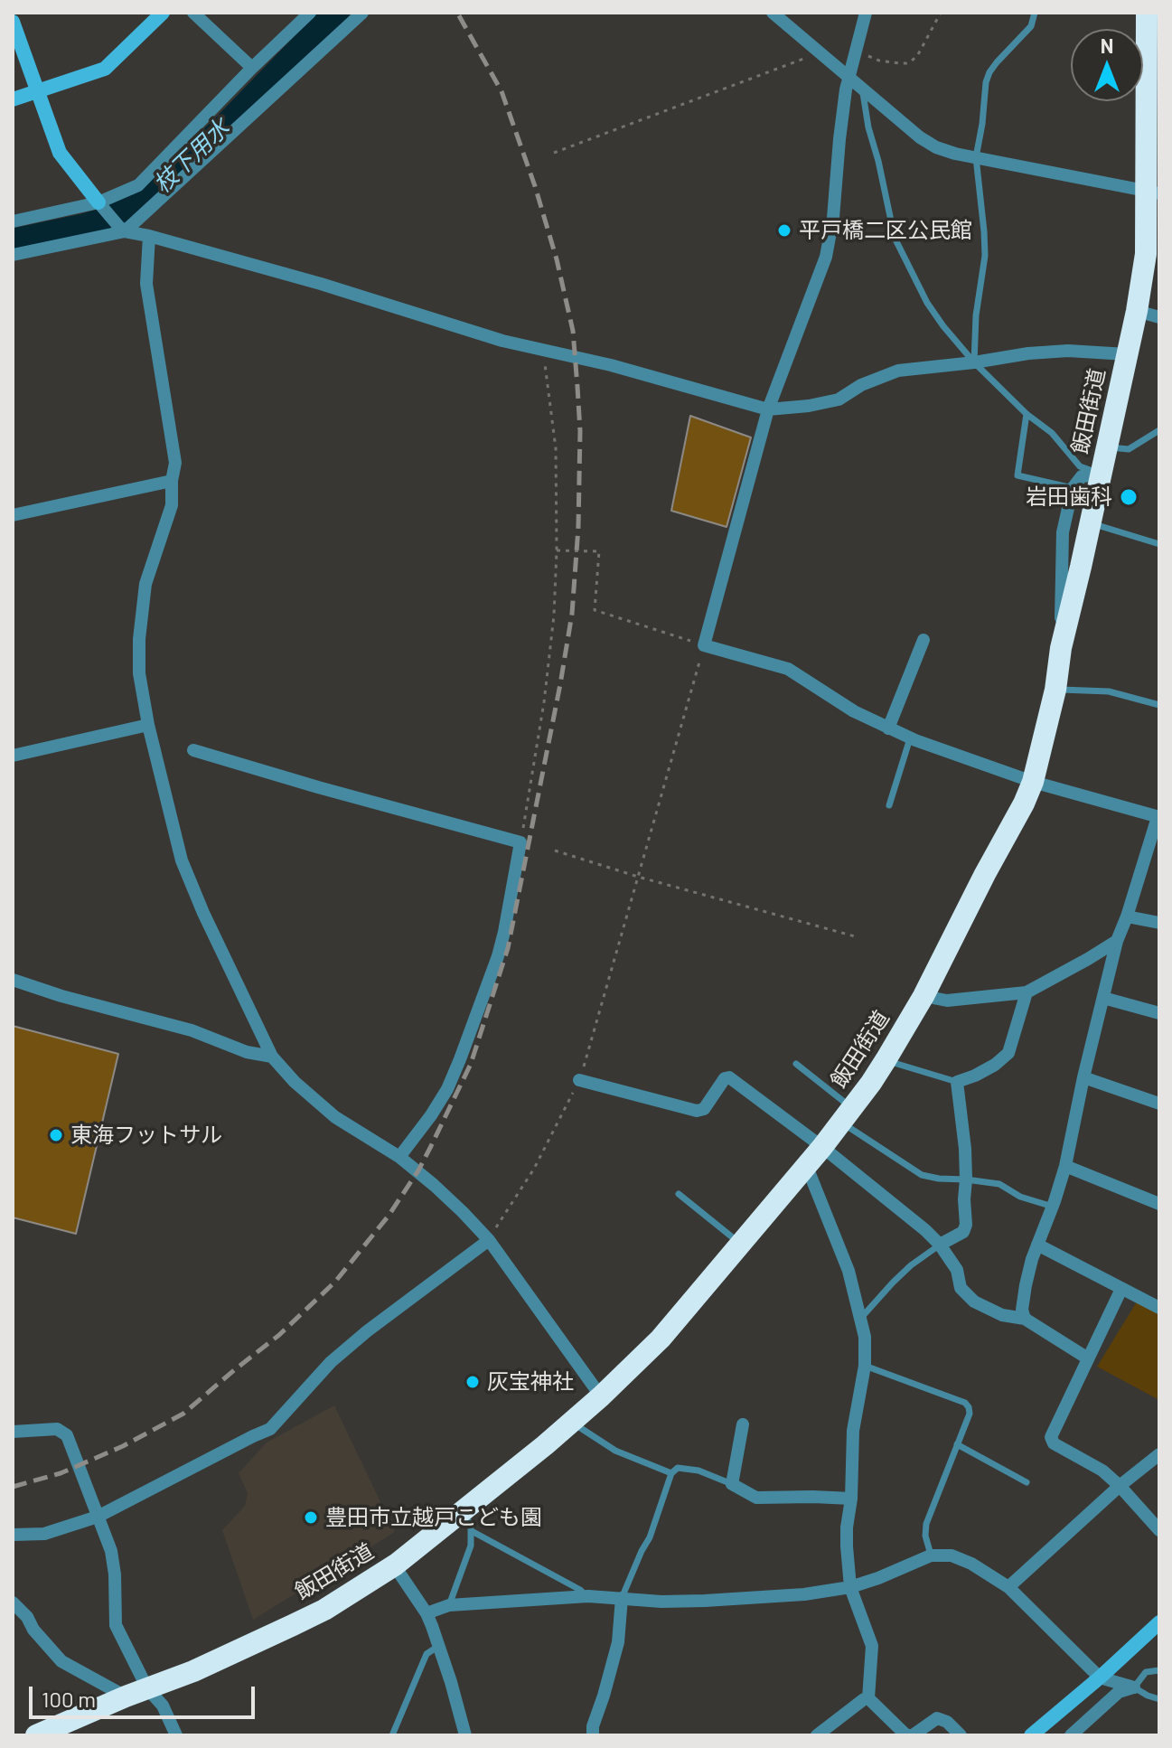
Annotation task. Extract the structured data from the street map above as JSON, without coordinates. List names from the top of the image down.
{
  "streets": {
    "highway": ["飯田街道"]
  },
  "water": ["枝下用水"],
  "places": [
    "平戸橋二区公民館",
    "岩田歯科",
    "東海フットサル",
    "灰宝神社",
    "豊田市立越戸こども園"
  ],
  "scale_bar": "100 m",
  "north": "top"
}
